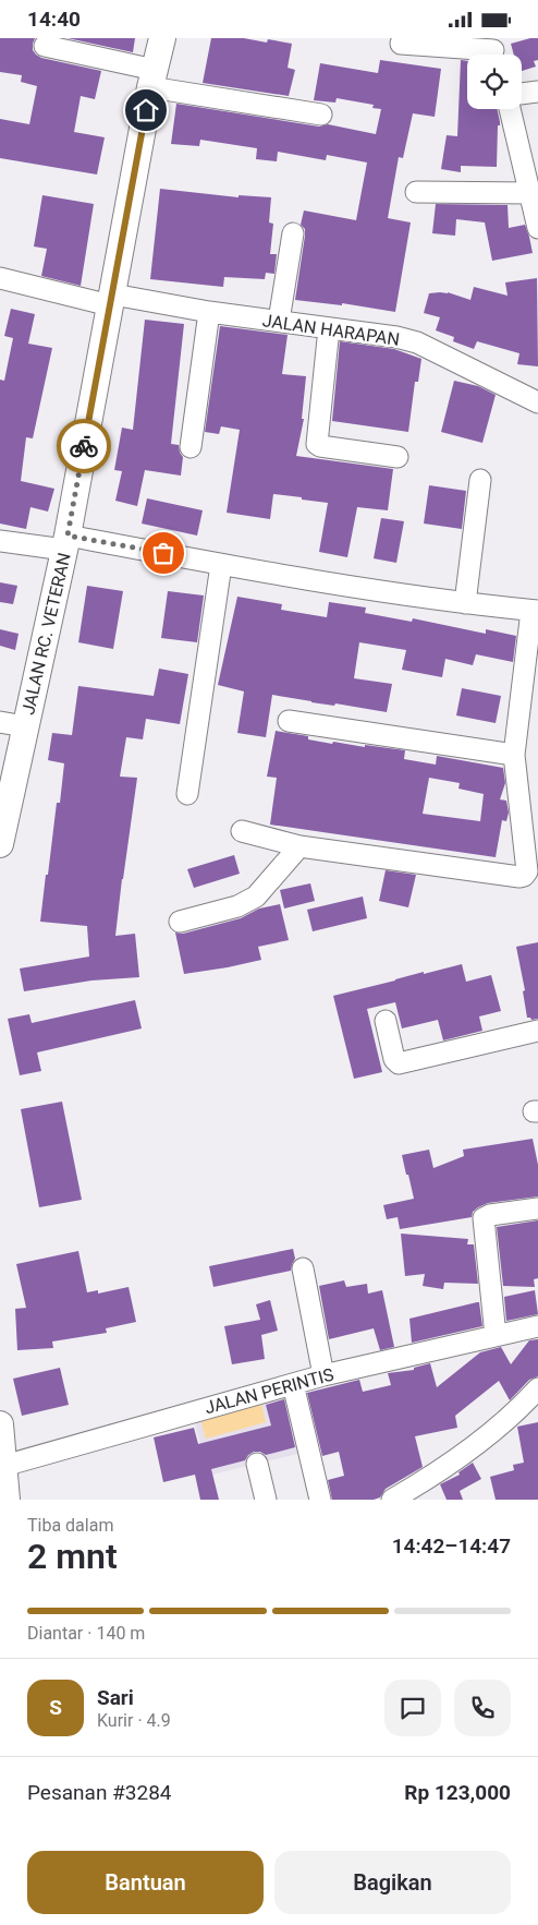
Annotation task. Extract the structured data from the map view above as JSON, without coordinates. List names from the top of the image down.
{
  "streets": {
    "main road": ["JALAN RC. VETERAN"],
    "street": ["JALAN HARAPAN", "JALAN PERINTIS"]
  },
  "crossings": [
    ["JALAN HARAPAN", "JALAN RC. VETERAN"]
  ],
  "page": {
    "status": "14:40",
    "heading": ["2 mnt", "Tiba dalam", "14:42–14:47"],
    "panel": [
      "Sari",
      "Kurir · 4.9",
      "Pesanan #3284",
      "Rp 123,000"
    ],
    "bar": "Diantar · 140 m",
    "round": "S",
    "buttons": ["Bantuan", "Bagikan"]
  }
}
